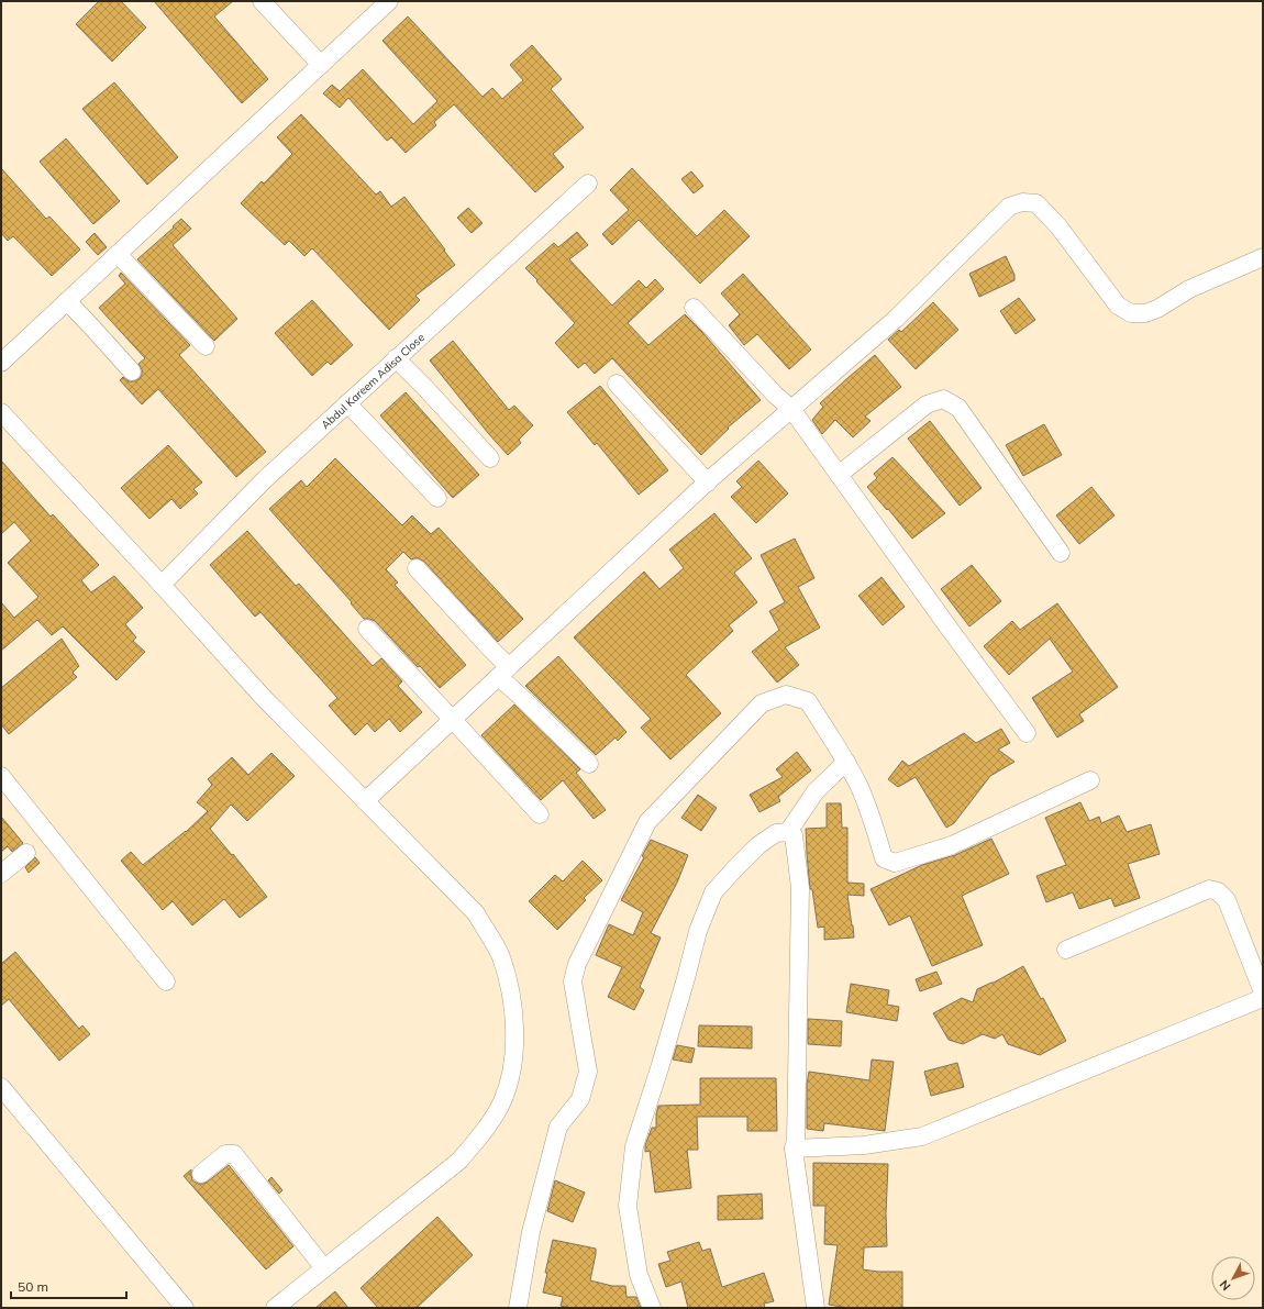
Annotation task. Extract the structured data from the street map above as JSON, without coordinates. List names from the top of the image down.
{
  "streets": {
    "street": ["Abdul Kareem Adisa Close"]
  },
  "scale_bar": "50 m",
  "north": "bottom left"
}
